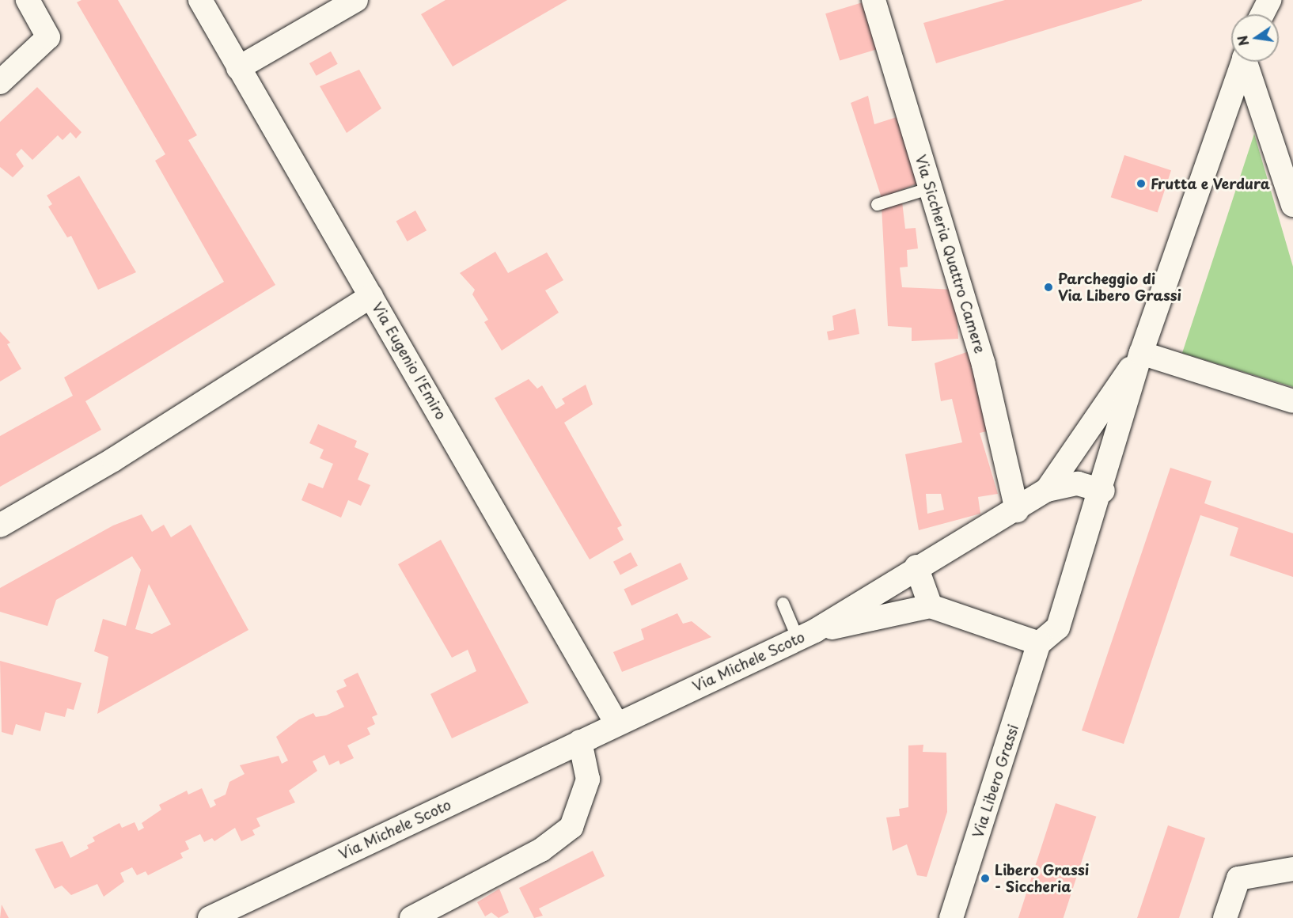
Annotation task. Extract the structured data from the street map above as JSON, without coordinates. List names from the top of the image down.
{
  "streets": {
    "street": [
      "Via Siccheria Quattro Camere",
      "Via Eugenio l'Emiro",
      "Via Michele Scoto",
      "Via Libero Grassi"
    ]
  },
  "crossings": [
    ["Via Eugenio l'Emiro", "Via Michele Scoto"]
  ],
  "places": ["Frutta e Verdura", "Parcheggio di Via Libero Grassi", "Libero Grassi - Siccheria"],
  "north": "left"
}
